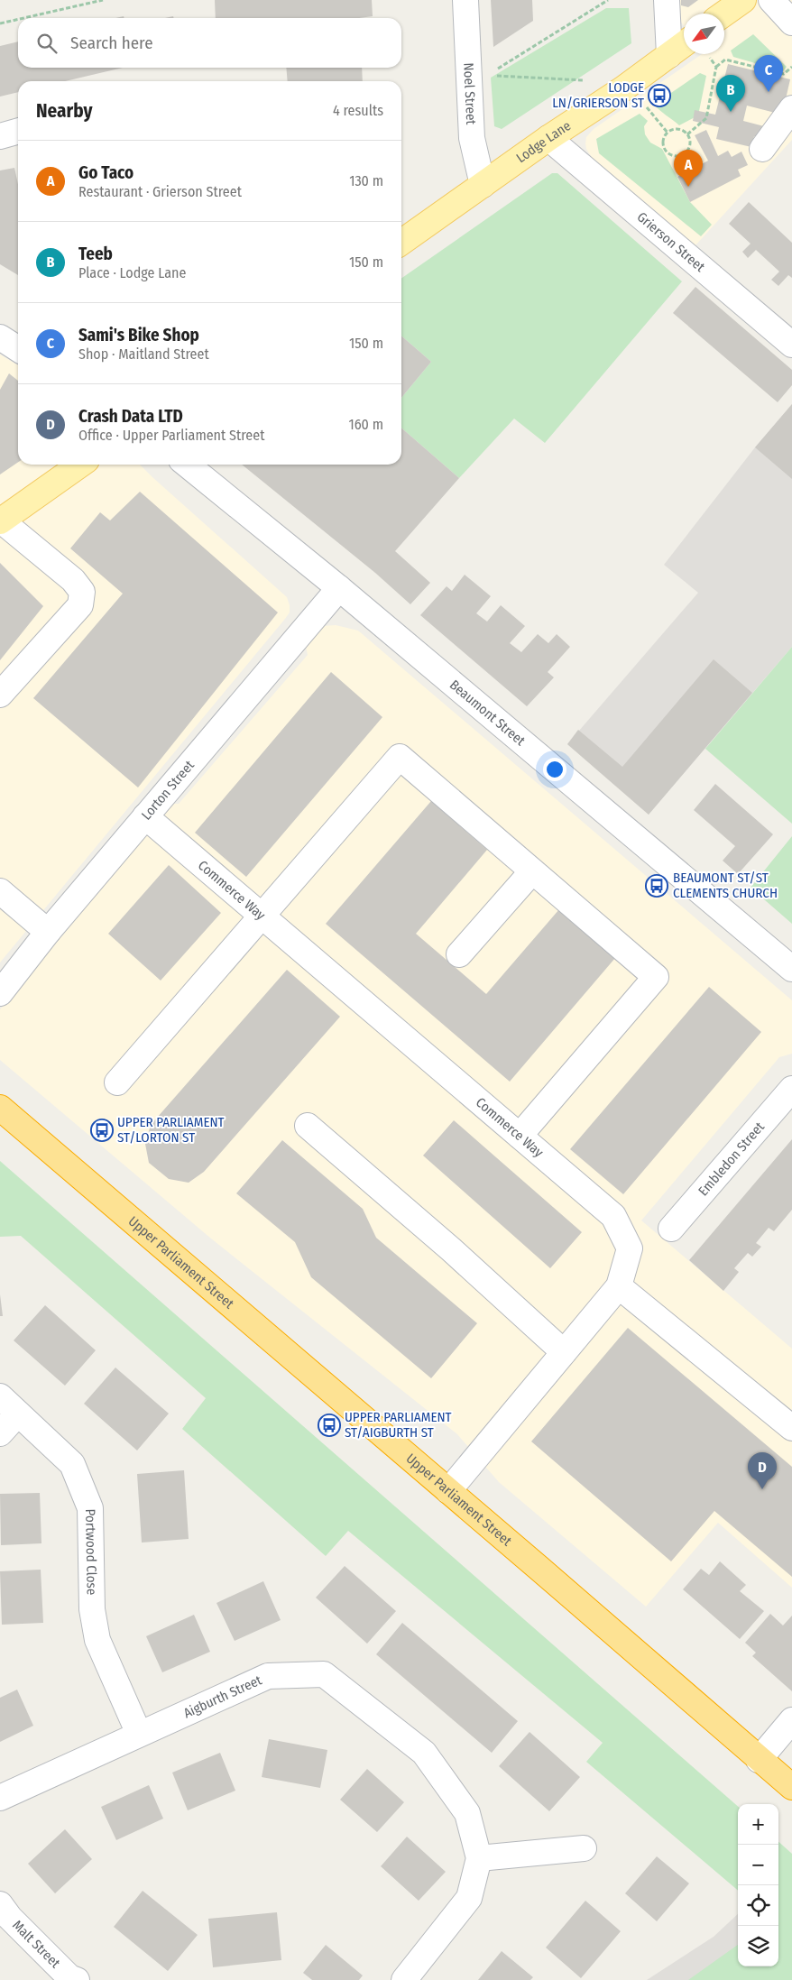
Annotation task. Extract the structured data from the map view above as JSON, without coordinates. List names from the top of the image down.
{
  "streets": {
    "highway": ["Upper Parliament Street"],
    "main road": ["Lodge Lane"],
    "street": [
      "Noel Street",
      "Grierson Street",
      "Beaumont Street",
      "Lorton Street",
      "Commerce Way",
      "Embledon Street",
      "Portwood Close",
      "Aigburth Street",
      "Malt Street"
    ]
  },
  "crossings": [
    ["Noel Street", "Lodge Lane"],
    ["Lodge Lane", "Grierson Street"],
    ["Beaumont Street", "Lorton Street"],
    ["Lorton Street", "Commerce Way"],
    ["Commerce Way", "Upper Parliament Street"],
    ["Portwood Close", "Aigburth Street"]
  ],
  "places": {
    "bus stop": [
      "LODGE LN/GRIERSON ST",
      "BEAUMONT ST/ST CLEMENTS CHURCH",
      "UPPER PARLIAMENT ST/LORTON ST",
      "UPPER PARLIAMENT ST/AIGBURTH ST"
    ]
  },
  "north": "bottom left",
  "page": {
    "search": "Search here",
    "pins": [
      "C",
      "B",
      "A",
      "D"
    ],
    "heading": ["Nearby", "4 results"],
    "list": [
      {
        "mark": "A",
        "name": "Go Taco",
        "note": "Restaurant · Grierson Street",
        "value": "130 m"
      },
      {
        "mark": "B",
        "name": "Teeb",
        "note": "Place · Lodge Lane",
        "value": "150 m"
      },
      {
        "mark": "C",
        "name": "Sami's Bike Shop",
        "note": "Shop · Maitland Street",
        "value": "150 m"
      },
      {
        "mark": "D",
        "name": "Crash Data LTD",
        "note": "Office · Upper Parliament Street",
        "value": "160 m"
      }
    ],
    "map_buttons": ["+", "−"]
  }
}
